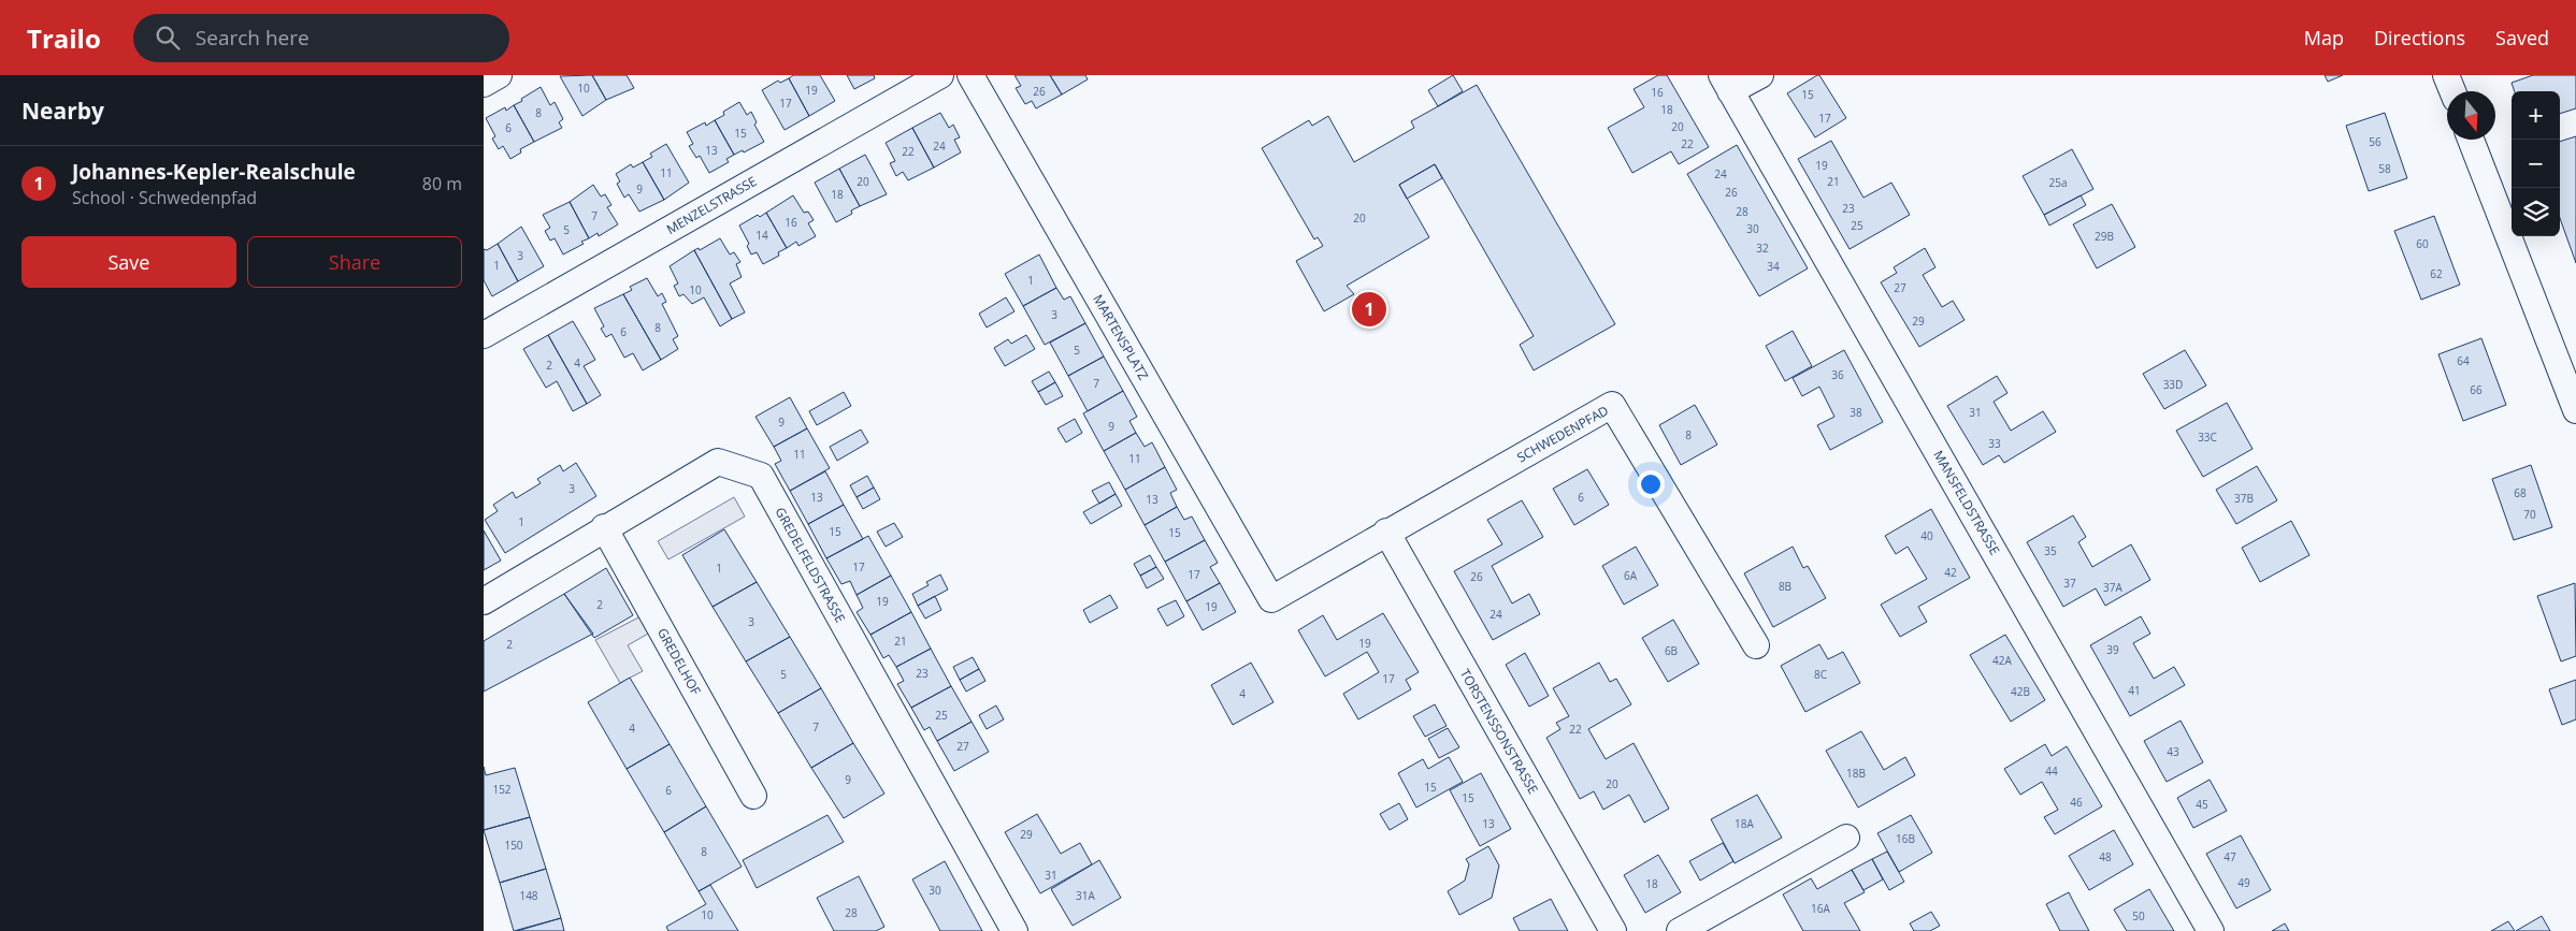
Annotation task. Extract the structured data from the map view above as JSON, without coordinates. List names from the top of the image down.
{
  "streets": {
    "street": [
      "MENZELSTRASSE",
      "MARTENSPLATZ",
      "SCHWEDENPFAD",
      "MANSFELDSTRASSE",
      "GREDELFELDSTRASSE",
      "GREDELHOF",
      "TORSTENSSONSTRASSE"
    ]
  },
  "crossings": [
    ["MARTENSPLATZ", "SCHWEDENPFAD"],
    ["SCHWEDENPFAD", "TORSTENSSONSTRASSE"],
    ["GREDELFELDSTRASSE", "GREDELHOF"]
  ],
  "house_numbers": [
    "10",
    "19",
    "26",
    "16",
    "15",
    "17",
    "18",
    "8",
    "17",
    "20",
    "6",
    "15",
    "56",
    "22",
    "24",
    "13",
    "22",
    "19",
    "58",
    "11",
    "24",
    "20",
    "21",
    "25a",
    "9",
    "26",
    "18",
    "23",
    "28",
    "7",
    "20",
    "16",
    "25",
    "30",
    "5",
    "14",
    "29B",
    "60",
    "32",
    "3",
    "1",
    "34",
    "62",
    "1",
    "27",
    "10",
    "3",
    "29",
    "8",
    "6",
    "5",
    "64",
    "4",
    "2",
    "36",
    "7",
    "33D",
    "66",
    "38",
    "31",
    "9",
    "9",
    "8",
    "33C",
    "33",
    "11",
    "11",
    "3",
    "68",
    "13",
    "6",
    "37B",
    "13",
    "70",
    "1",
    "15",
    "15",
    "40",
    "35",
    "17",
    "1",
    "42",
    "17",
    "6A",
    "26",
    "37",
    "8B",
    "37A",
    "19",
    "2",
    "19",
    "24",
    "3",
    "21",
    "19",
    "2",
    "39",
    "6B",
    "42A",
    "23",
    "5",
    "8C",
    "17",
    "41",
    "42B",
    "4",
    "25",
    "7",
    "4",
    "22",
    "27",
    "43",
    "44",
    "18B",
    "9",
    "20",
    "15",
    "152",
    "6",
    "15",
    "46",
    "45",
    "13",
    "18A",
    "29",
    "16B",
    "150",
    "8",
    "48",
    "47",
    "31",
    "49",
    "18",
    "30",
    "148",
    "31A",
    "16A",
    "28",
    "10",
    "50"
  ],
  "north": "bottom",
  "page": {
    "header": "Trailo",
    "search": "Search here",
    "nav": ["Map", "Directions", "Saved"],
    "heading": "Nearby",
    "map_buttons": ["+", "−"],
    "list": [
      {
        "mark": "1",
        "name": "Johannes-Kepler-Realschule",
        "note": "School · Schwedenpfad",
        "value": "80 m"
      }
    ],
    "buttons": ["Save", "Share"],
    "pins": "1"
  }
}
